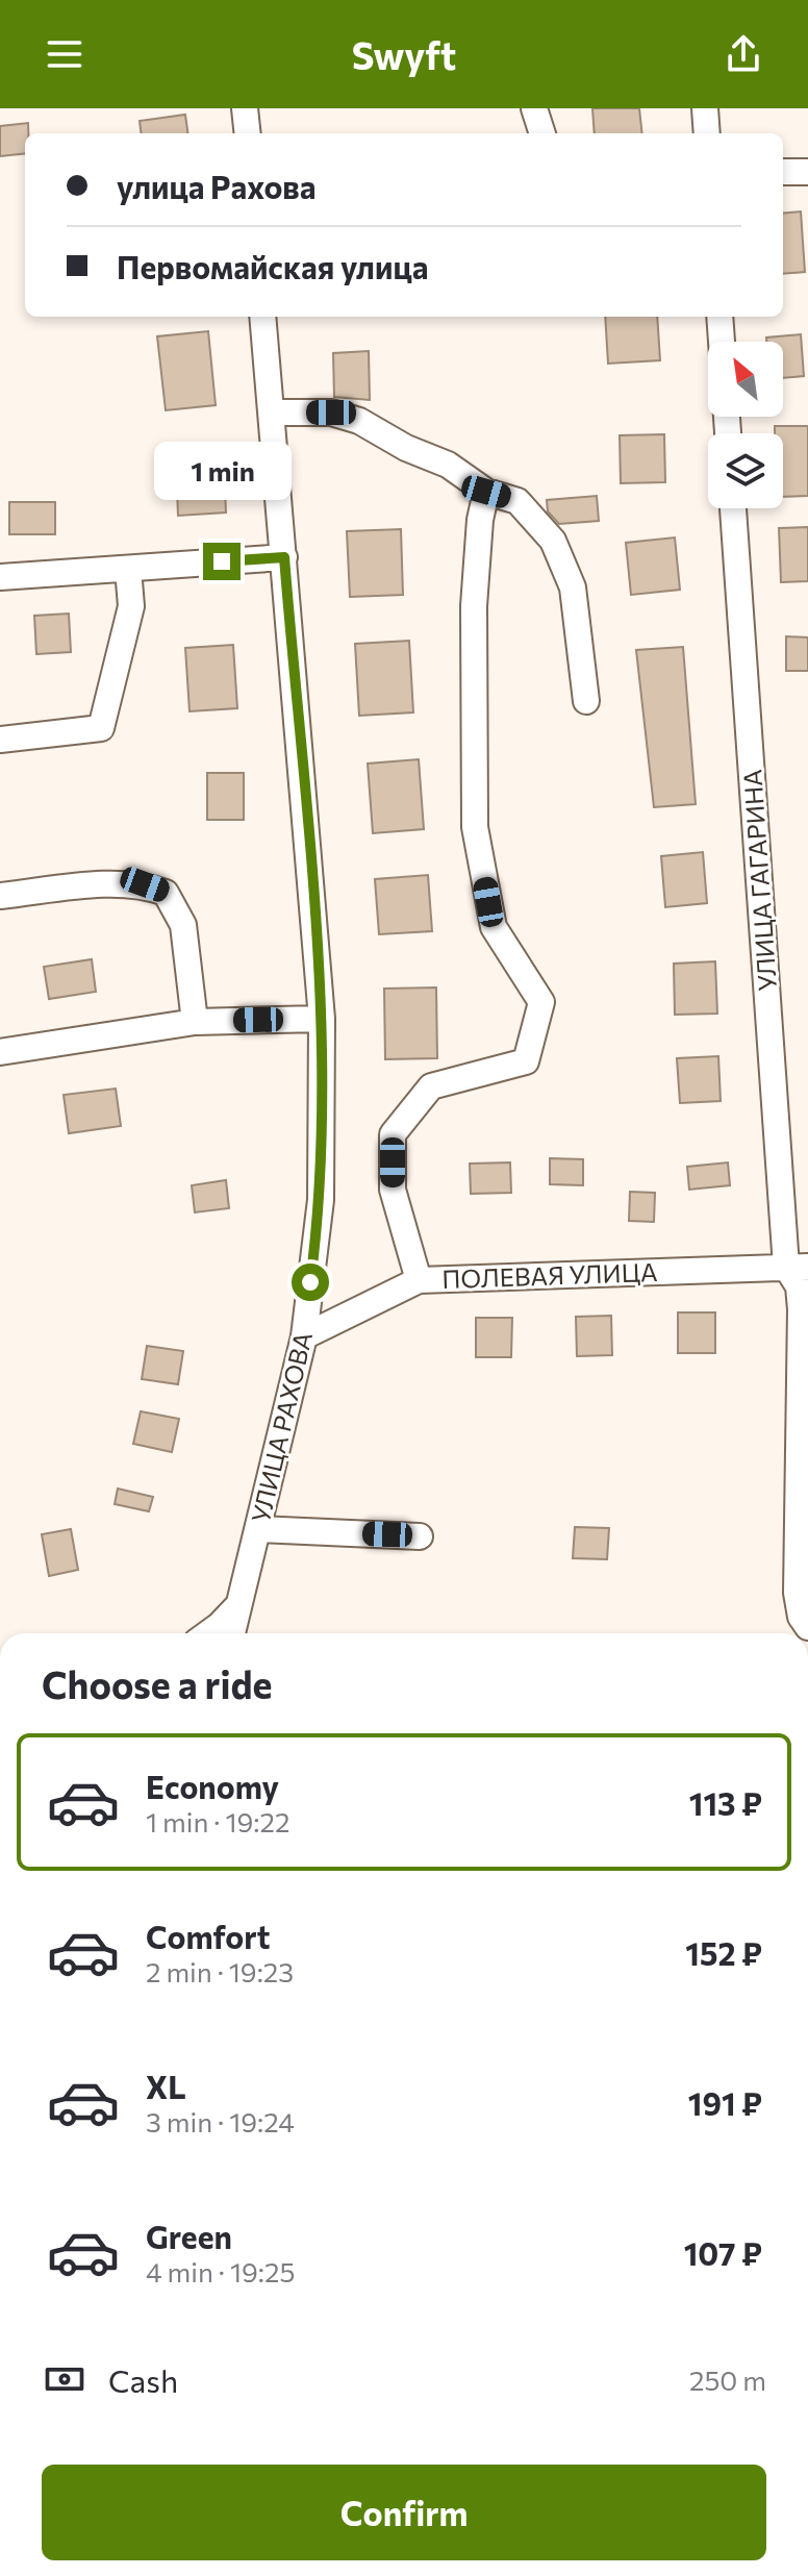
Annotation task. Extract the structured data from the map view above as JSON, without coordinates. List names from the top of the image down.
{
  "streets": {
    "street": ["УЛИЦА ГАГАРИНА", "ПОЛЕВАЯ УЛИЦА", "УЛИЦА РАХОВА"]
  },
  "crossings": [
    ["УЛИЦА ГАГАРИНА", "ПОЛЕВАЯ УЛИЦА"],
    ["ПОЛЕВАЯ УЛИЦА", "УЛИЦА РАХОВА"]
  ],
  "north": "top left",
  "page": {
    "header": "Swyft",
    "banner": ["улица Рахова", "Первомайская улица"],
    "bubble": "1 min",
    "heading": "Choose a ride",
    "list": [
      {
        "name": "Economy",
        "note": "1 min · 19:22",
        "value": "113 ₽"
      },
      {
        "name": "Comfort",
        "note": "2 min · 19:23",
        "value": "152 ₽"
      },
      {
        "name": "XL",
        "note": "3 min · 19:24",
        "value": "191 ₽"
      },
      {
        "name": "Green",
        "note": "4 min · 19:25",
        "value": "107 ₽"
      }
    ],
    "pay": ["Cash", "250 m"],
    "buttons": "Confirm"
  }
}
